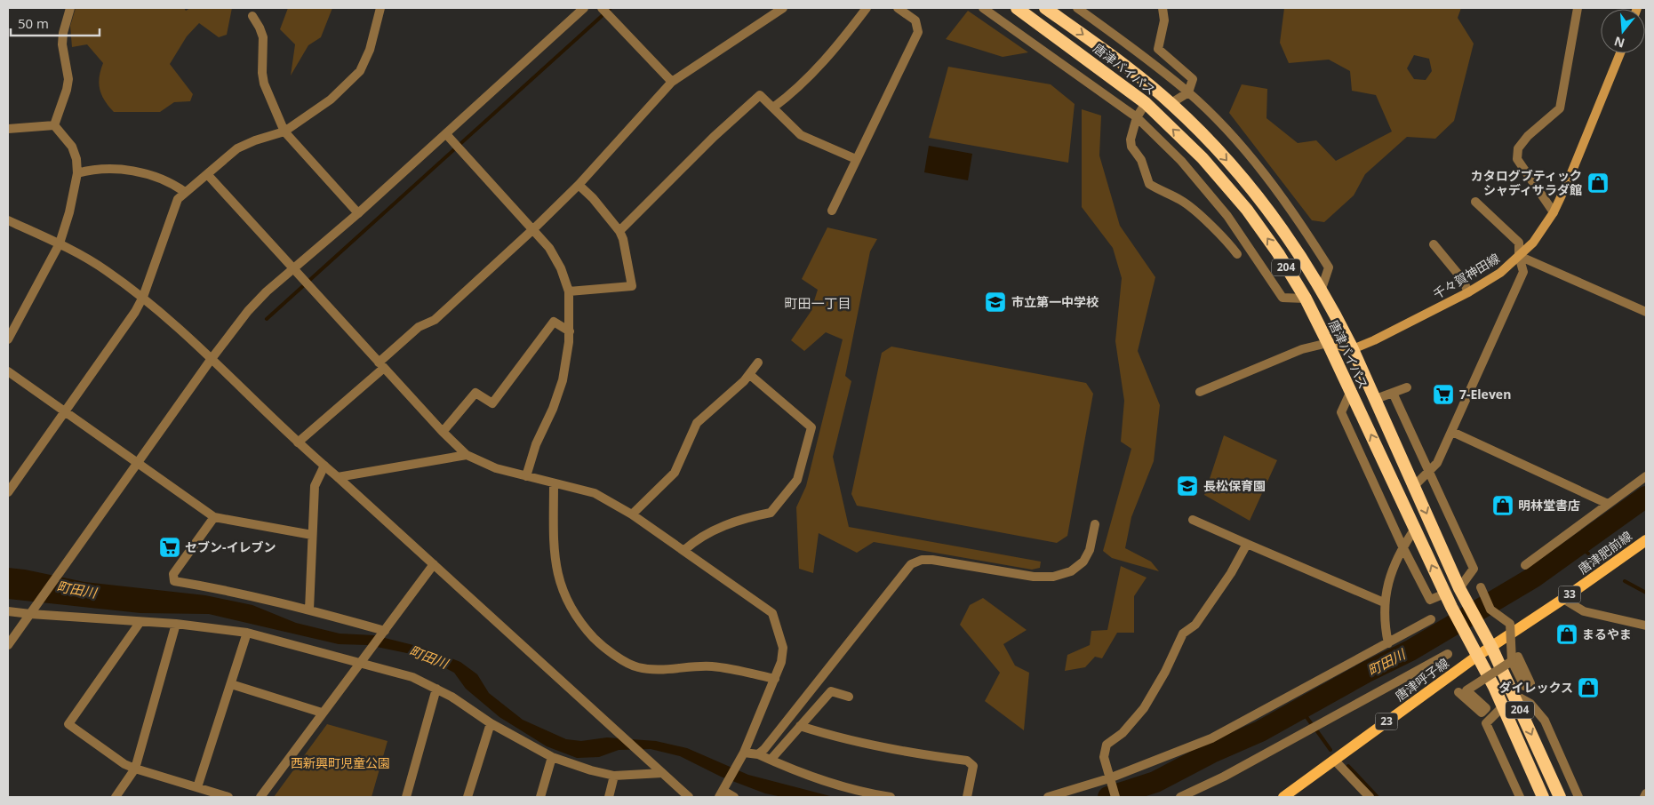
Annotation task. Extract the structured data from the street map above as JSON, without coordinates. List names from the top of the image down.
{
  "streets": {
    "highway": ["唐津バイパス", "204"],
    "main road": [
      "千々賀神田線",
      "唐津肥前線",
      "33",
      "唐津呼子線",
      "23"
    ]
  },
  "crossings": [
    ["唐津バイパス", "千々賀神田線"],
    ["唐津バイパス", "唐津肥前線"],
    ["唐津バイパス", "唐津呼子線"],
    ["唐津肥前線", "唐津呼子線"]
  ],
  "districts": ["町田一丁目"],
  "water": ["町田川"],
  "parks": ["西新興町児童公園"],
  "places": {
    "shop": [
      "カタログブティック シャディサラダ館",
      "明林堂書店",
      "まるやま",
      "ダイレックス"
    ],
    "school or university": ["市立第一中学校", "長松保育園"],
    "supermarket": ["7-Eleven", "セブン-イレブン"]
  },
  "scale_bar": "50 m",
  "north": "bottom"
}
